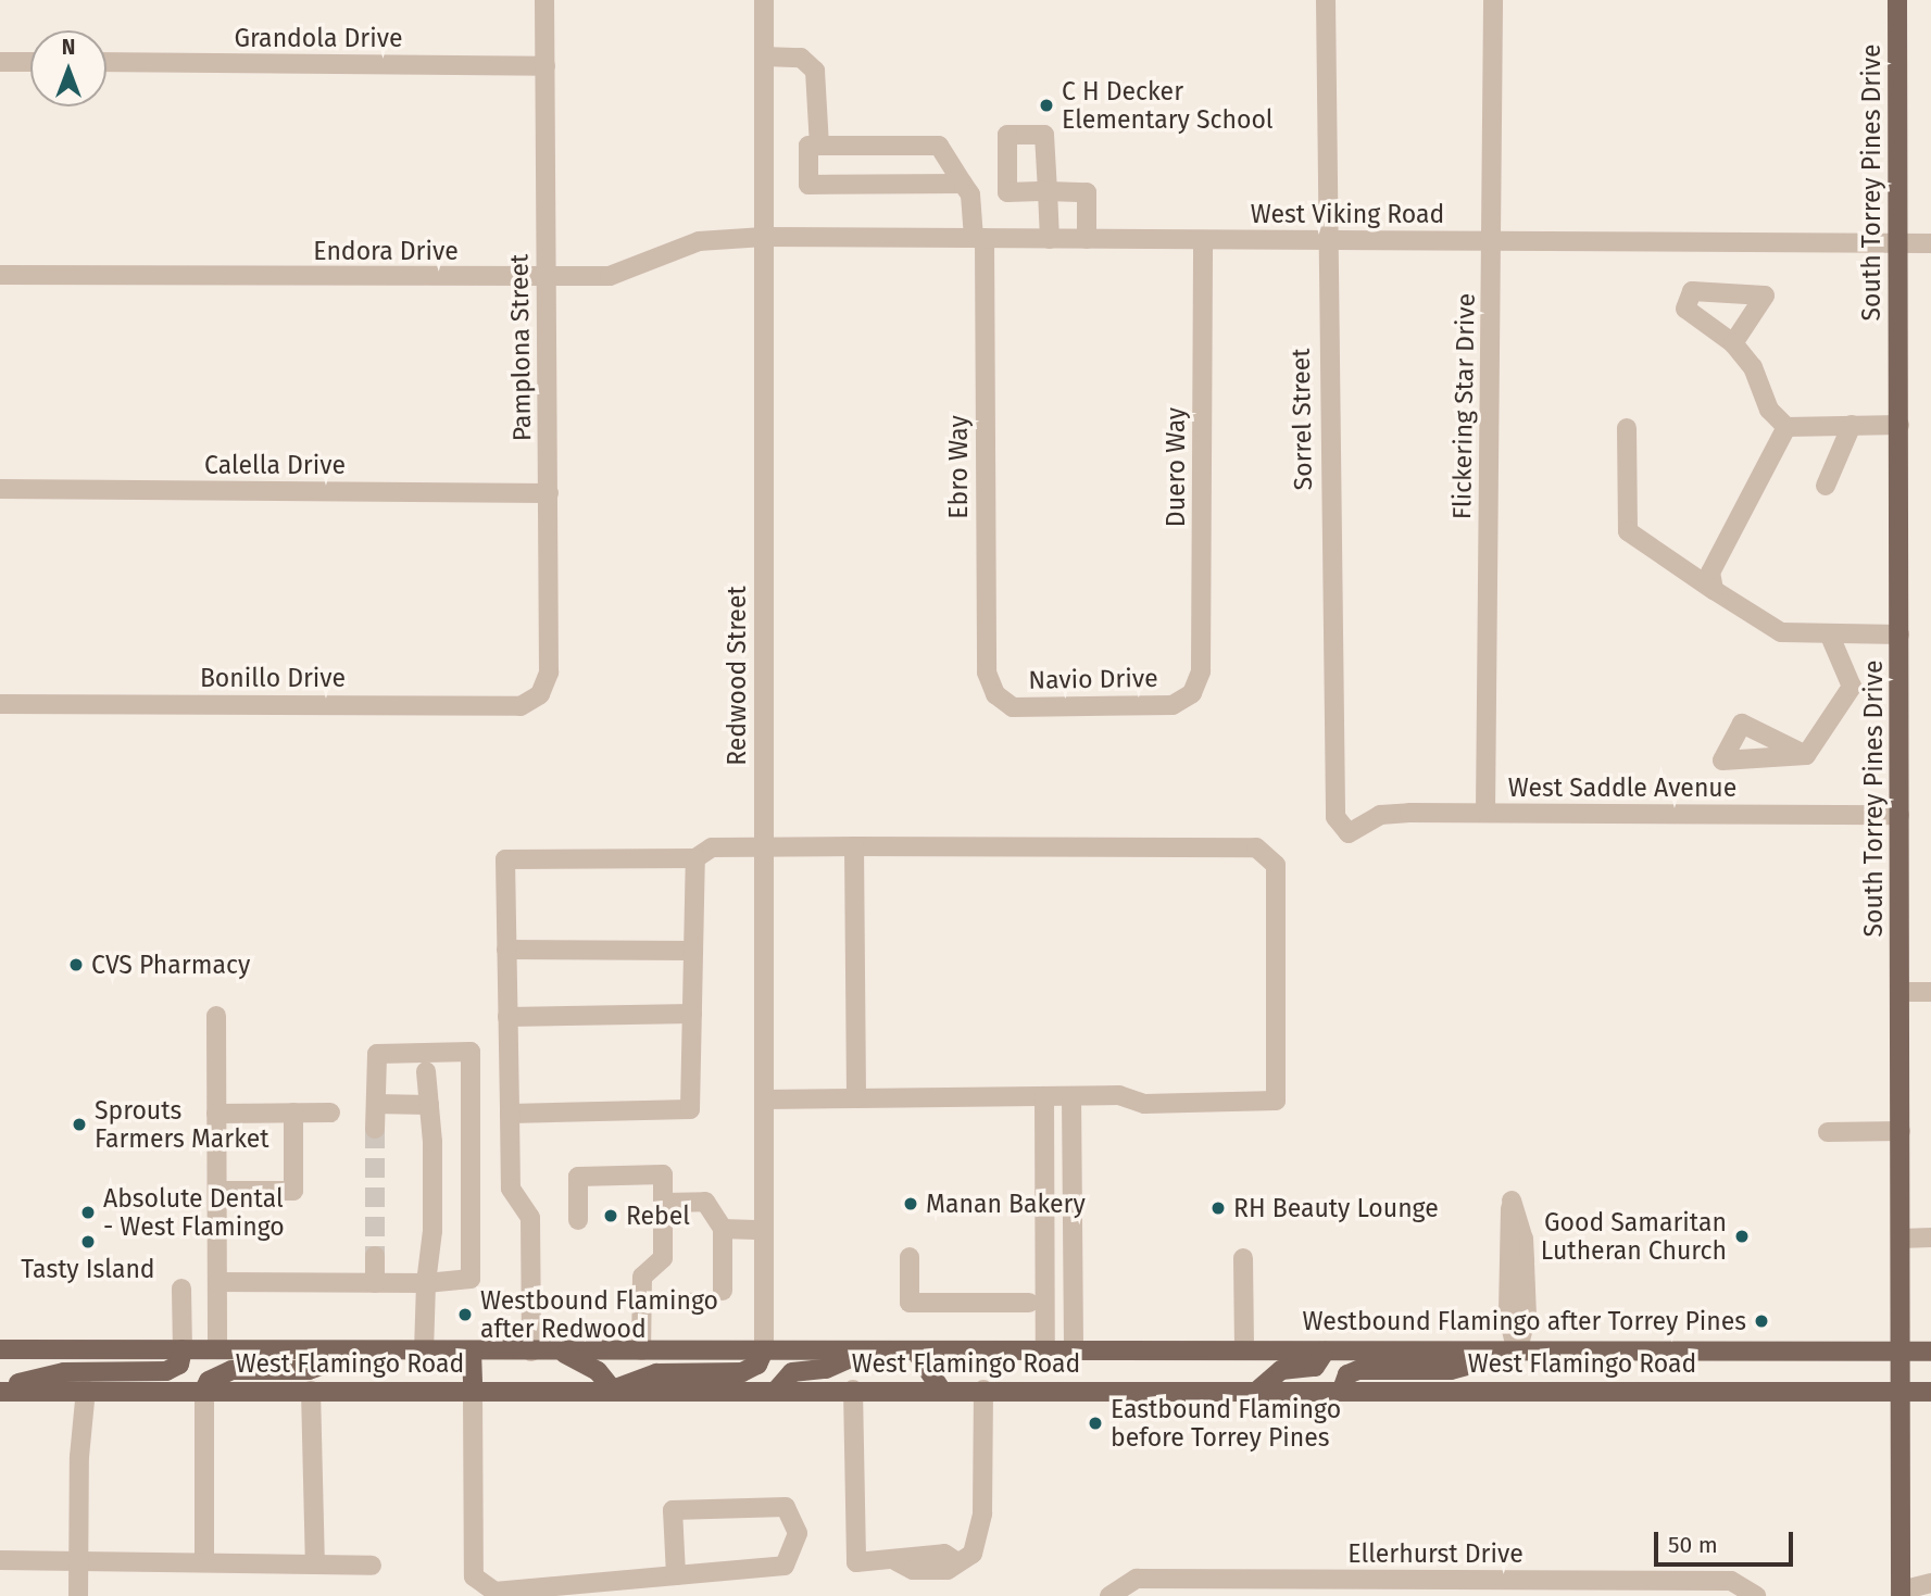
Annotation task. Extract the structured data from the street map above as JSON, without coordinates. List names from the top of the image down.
{
  "streets": {
    "main road": ["South Torrey Pines Drive", "West Flamingo Road"],
    "street": [
      "Grandola Drive",
      "West Viking Road",
      "Endora Drive",
      "Pamplona Street",
      "Flickering Star Drive",
      "Sorrel Street",
      "Calella Drive",
      "Ebro Way",
      "Duero Way",
      "Redwood Street",
      "Bonillo Drive",
      "Navio Drive",
      "West Saddle Avenue",
      "Ellerhurst Drive"
    ]
  },
  "crossings": [
    ["Grandola Drive", "Pamplona Street"],
    ["South Torrey Pines Drive", "West Viking Road"],
    ["South Torrey Pines Drive", "West Saddle Avenue"],
    ["South Torrey Pines Drive", "West Flamingo Road"],
    ["West Viking Road", "Endora Drive"],
    ["West Viking Road", "Flickering Star Drive"],
    ["West Viking Road", "Sorrel Street"],
    ["West Viking Road", "Ebro Way"],
    ["West Viking Road", "Duero Way"],
    ["West Viking Road", "Redwood Street"],
    ["Endora Drive", "Pamplona Street"],
    ["Endora Drive", "Redwood Street"],
    ["Pamplona Street", "Calella Drive"],
    ["Pamplona Street", "Bonillo Drive"],
    ["Flickering Star Drive", "West Saddle Avenue"],
    ["Sorrel Street", "West Saddle Avenue"],
    ["Ebro Way", "Navio Drive"],
    ["Duero Way", "Navio Drive"],
    ["Redwood Street", "West Flamingo Road"]
  ],
  "places": [
    "C H Decker Elementary School",
    "CVS Pharmacy",
    "Sprouts Farmers Market",
    "Manan Bakery",
    "RH Beauty Lounge",
    "Absolute Dental - West Flamingo",
    "Rebel",
    "Good Samaritan Lutheran Church",
    "Tasty Island",
    "Westbound Flamingo after Redwood",
    "Westbound Flamingo after Torrey Pines",
    "Eastbound Flamingo before Torrey Pines"
  ],
  "scale_bar": "50 m",
  "north": "top"
}
